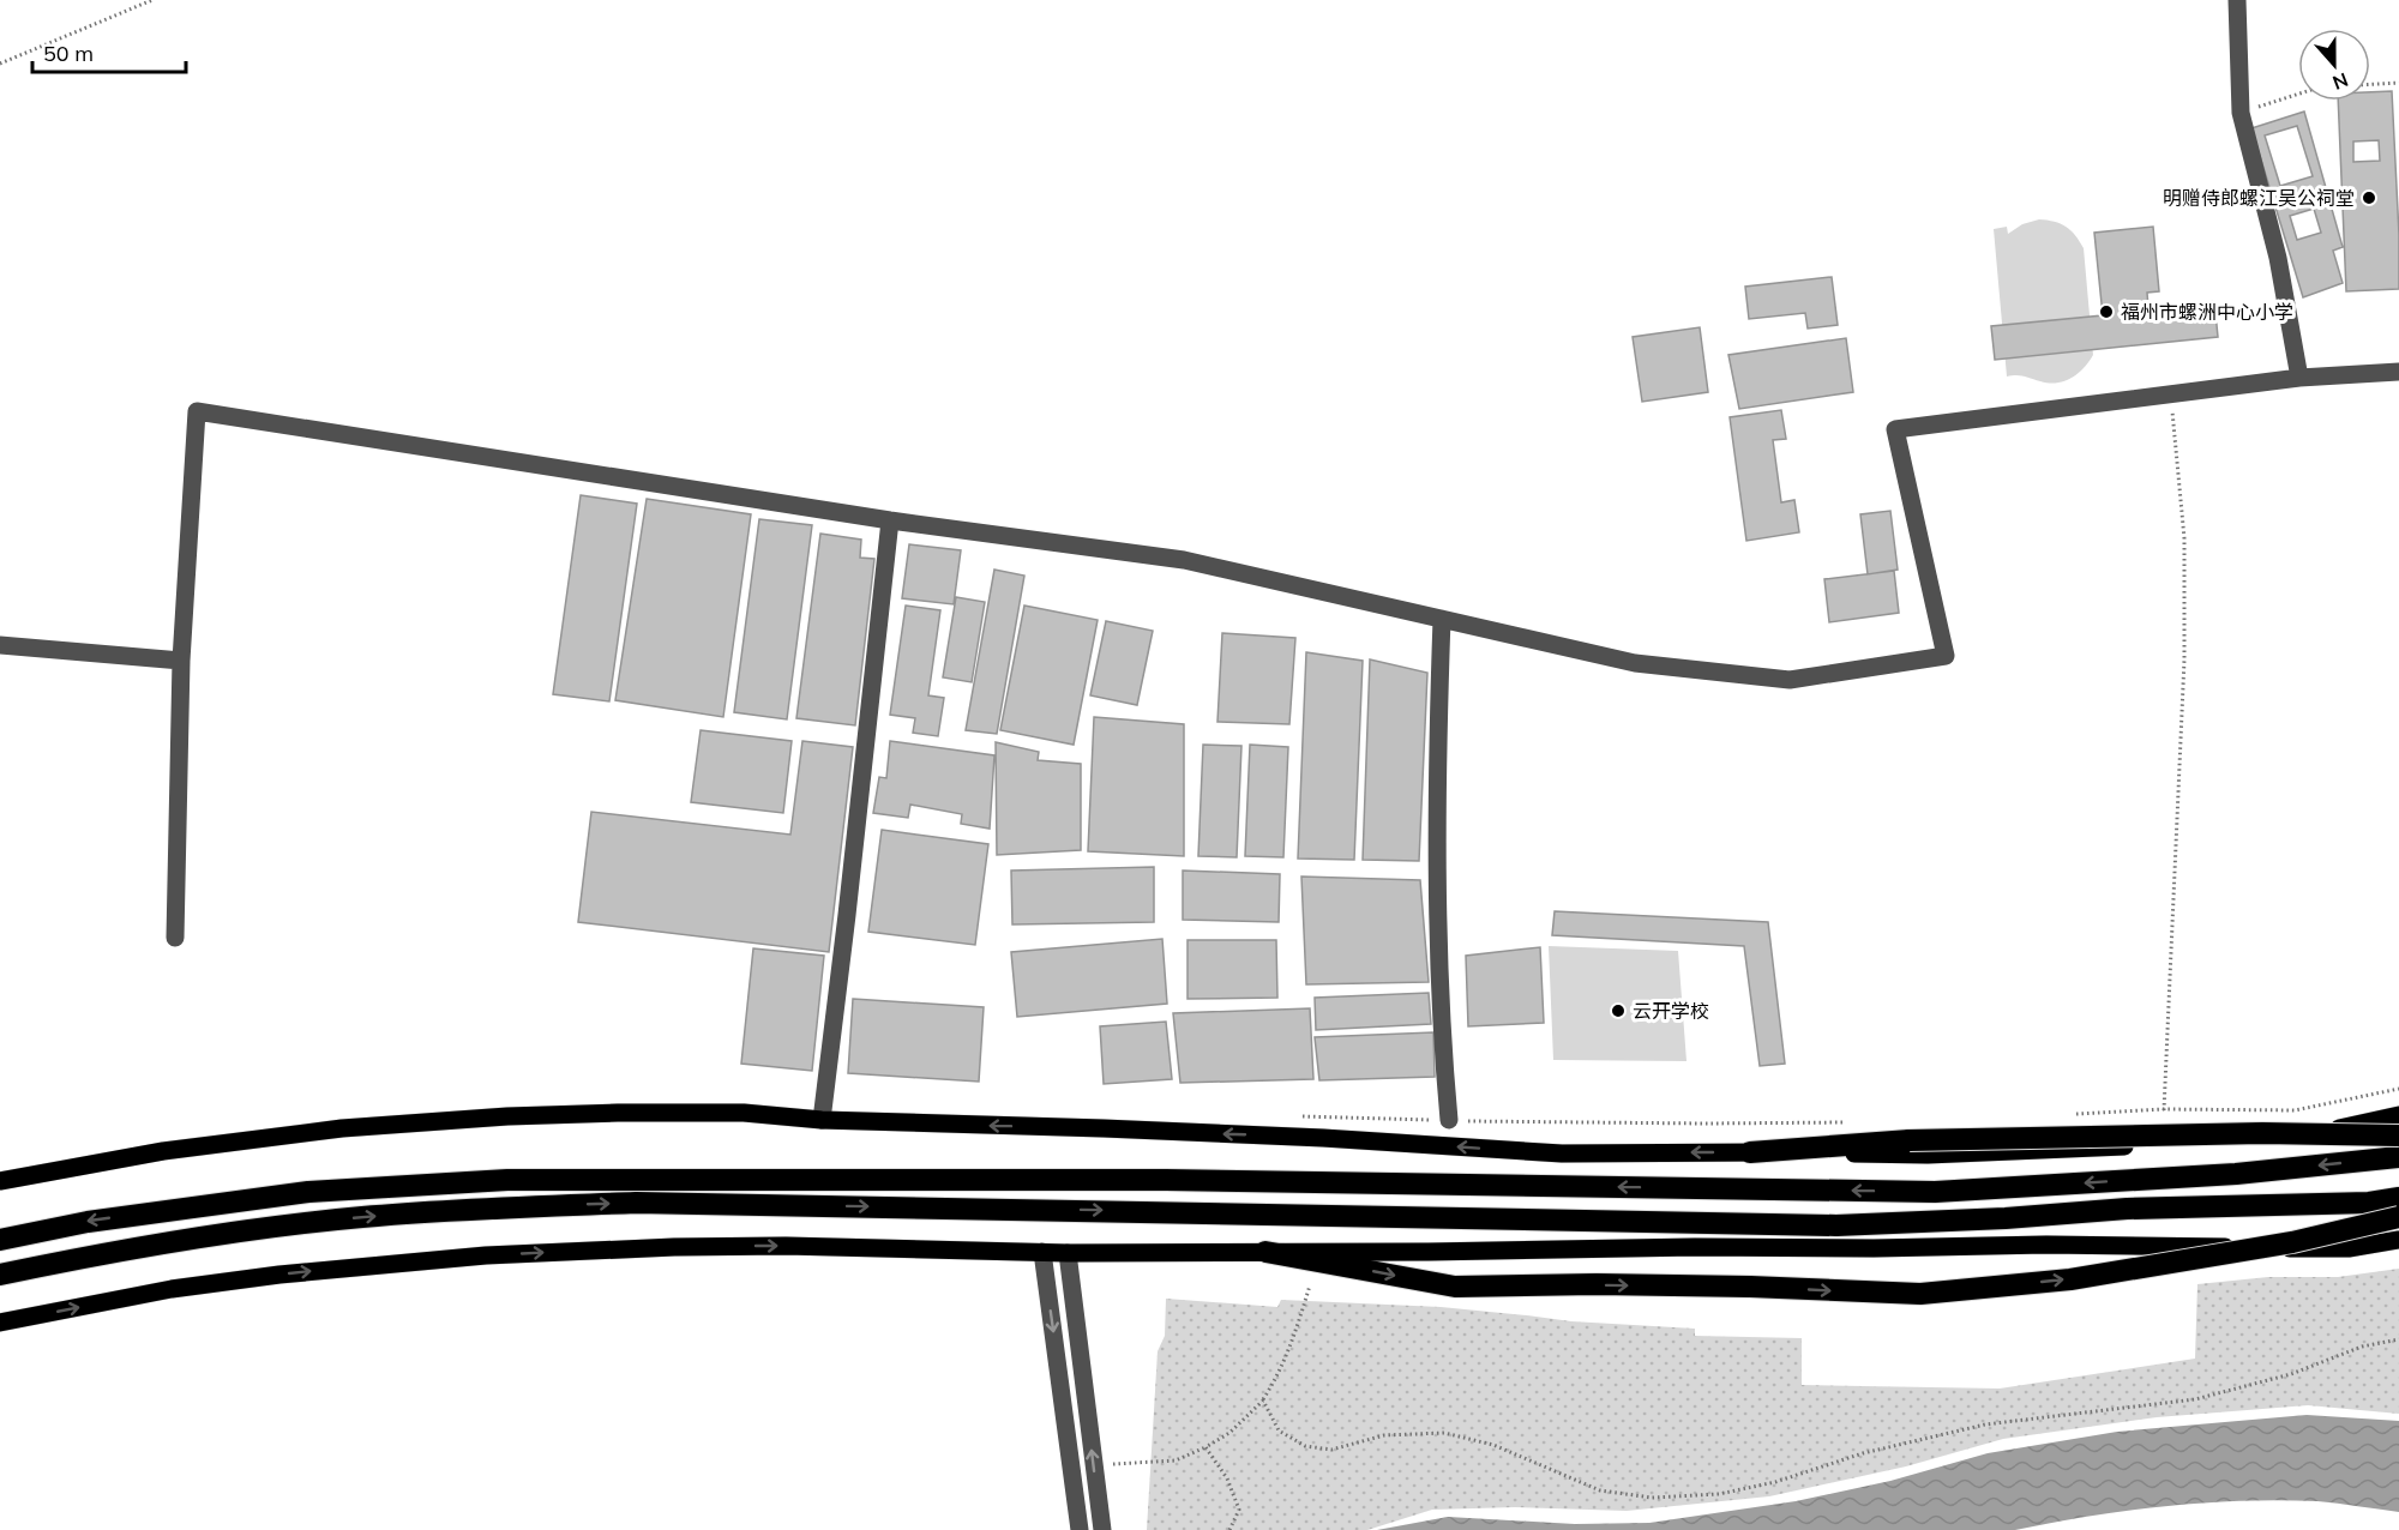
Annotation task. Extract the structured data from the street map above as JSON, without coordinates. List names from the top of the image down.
{
  "places": ["明赠侍郎螺江吴公祠堂", "福州市螺洲中心小学", "云开学校"],
  "scale_bar": "50 m",
  "north": "bottom"
}
